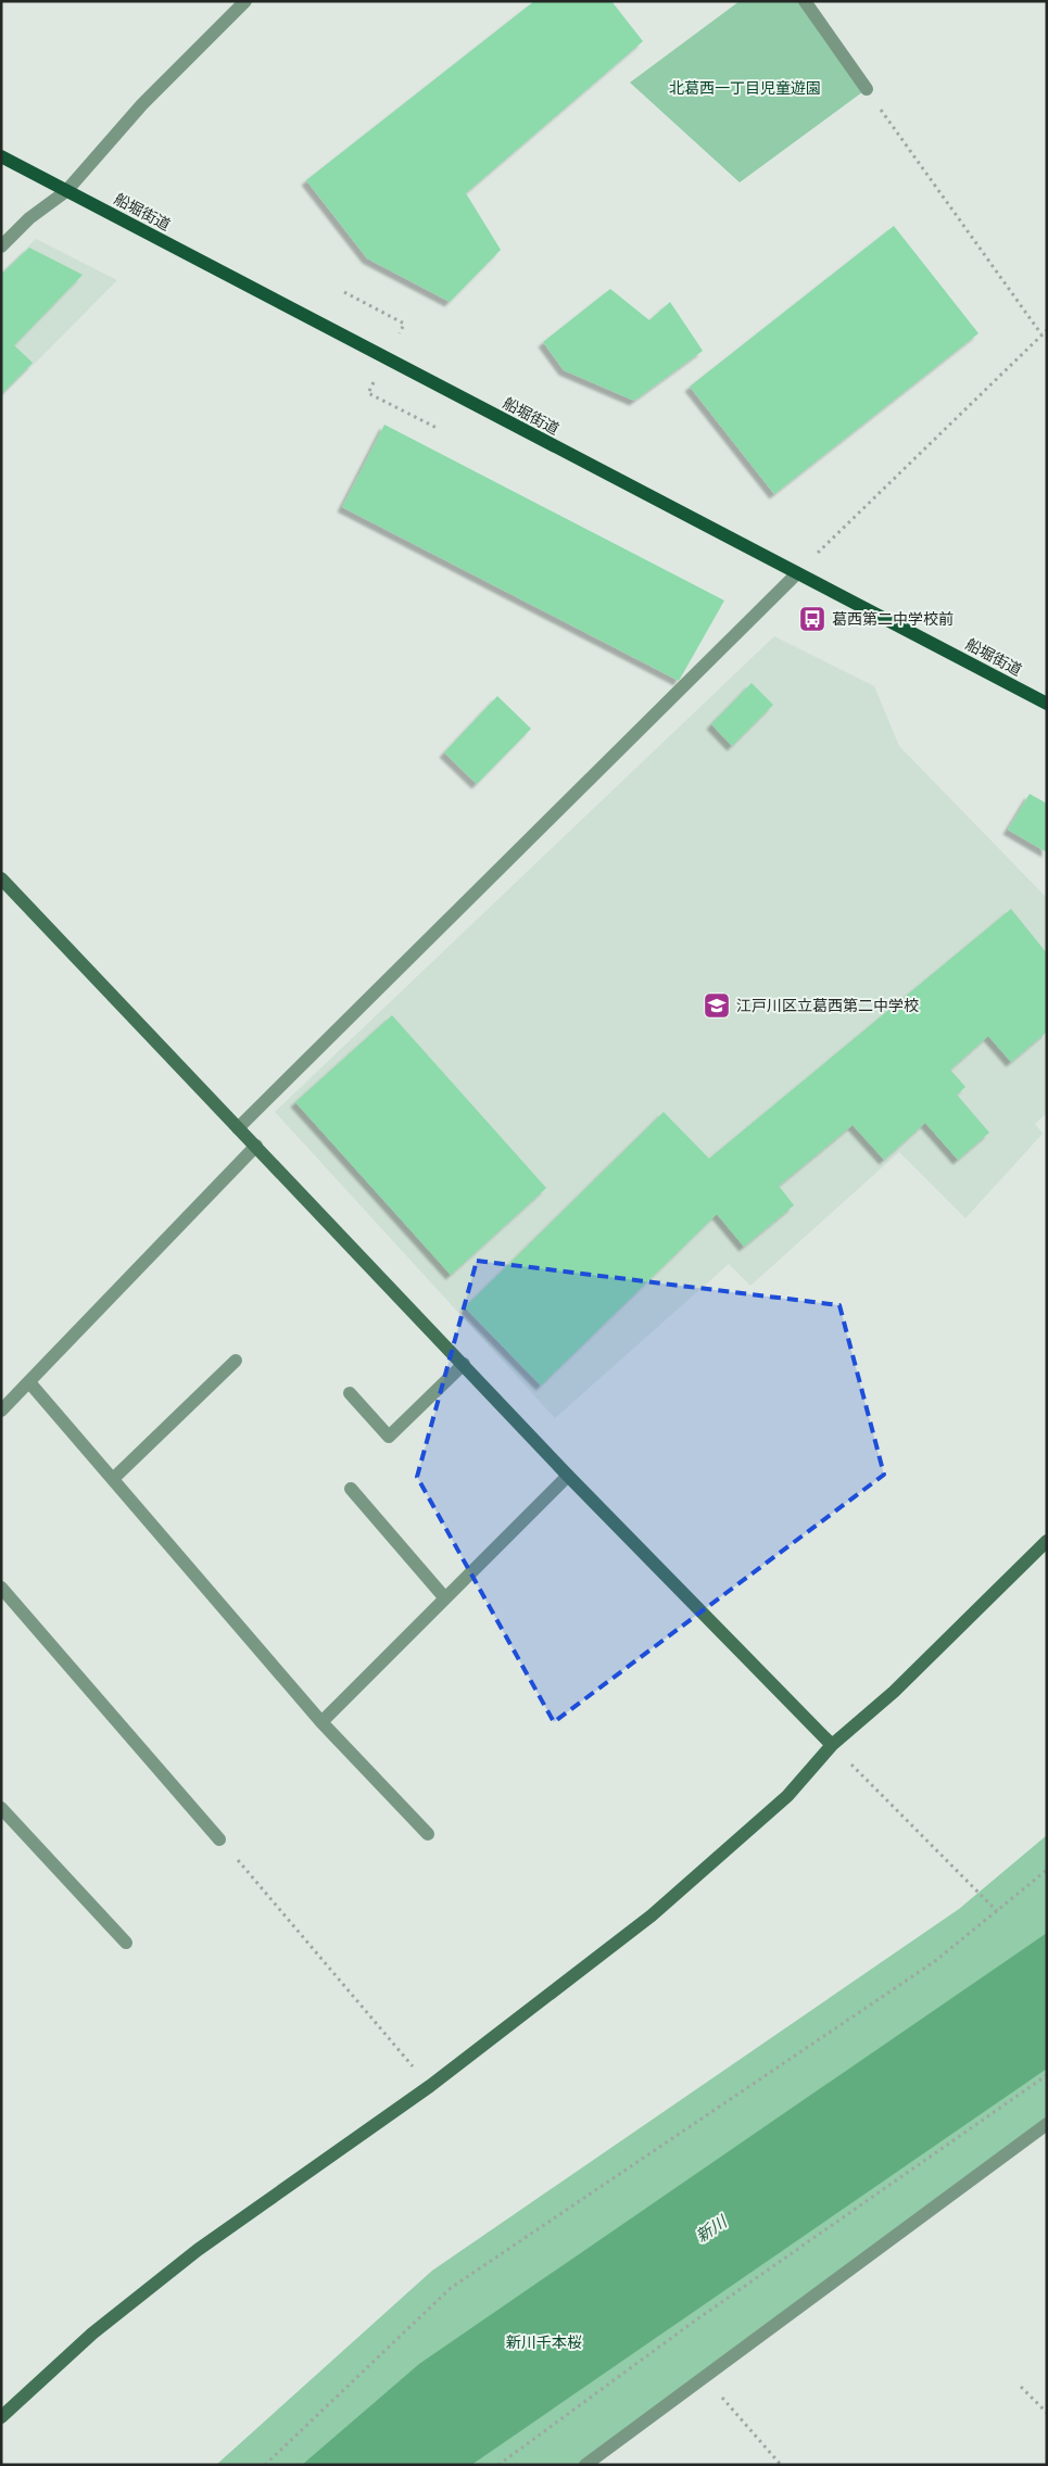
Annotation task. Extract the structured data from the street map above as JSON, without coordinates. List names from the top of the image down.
{
  "streets": {
    "main road": ["船堀街道"]
  },
  "water": ["新川"],
  "parks": ["北葛西一丁目児童遊園", "新川千本桜"],
  "places": {
    "bus stop": ["葛西第二中学校前"],
    "school or university": ["江戸川区立葛西第二中学校"]
  }
}
